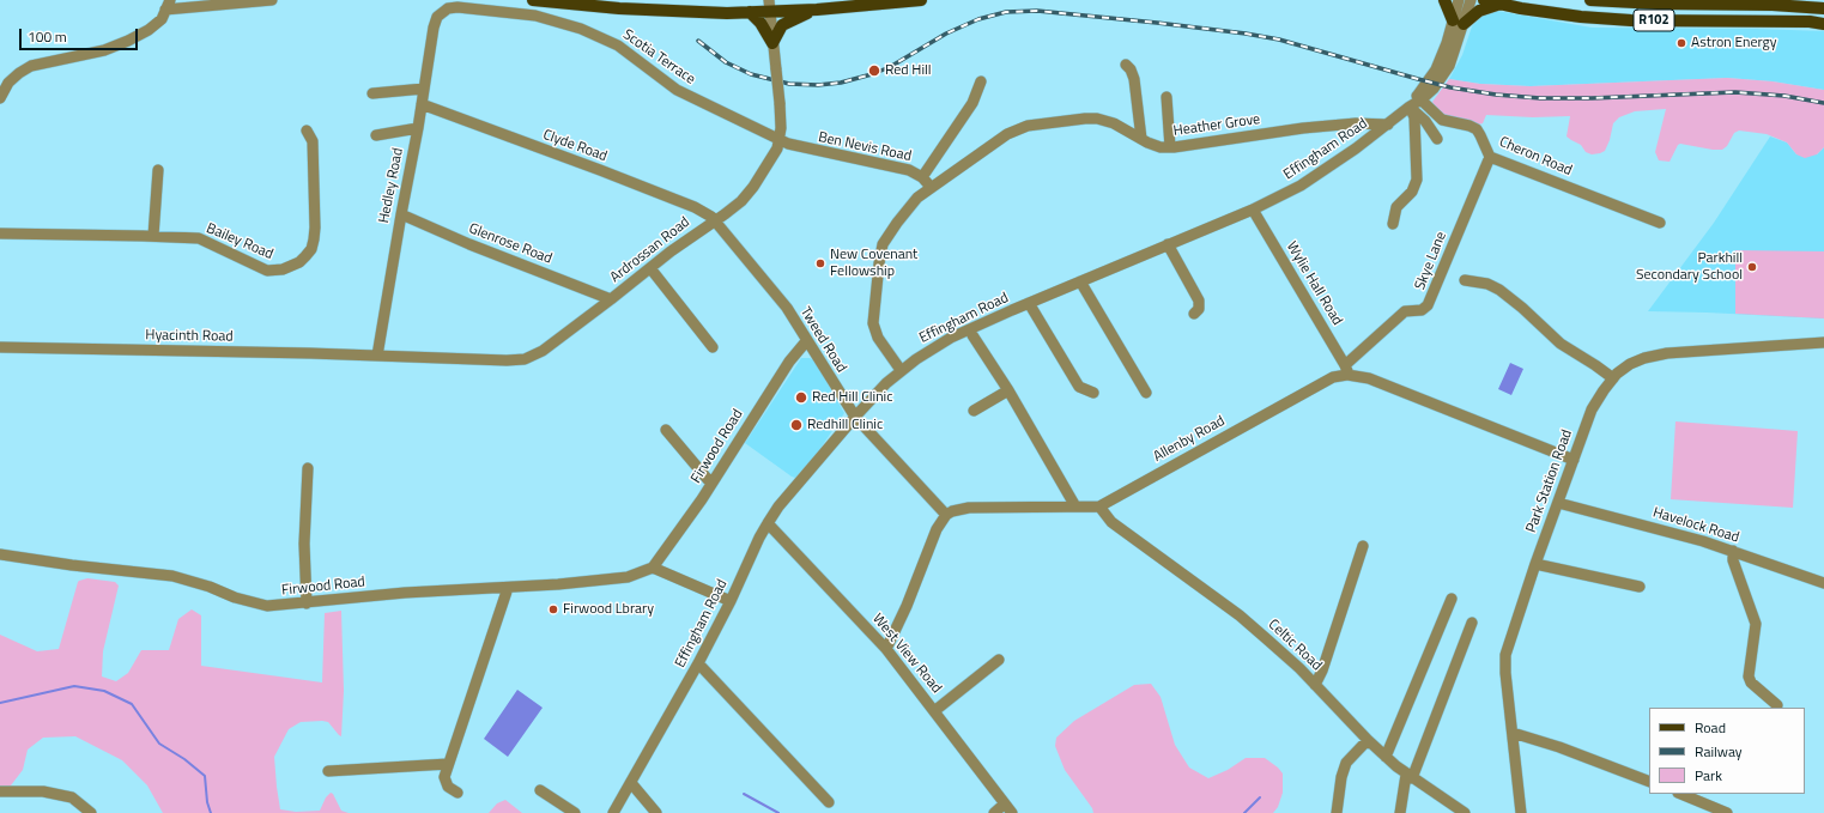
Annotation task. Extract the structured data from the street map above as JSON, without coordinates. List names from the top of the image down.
{
  "streets": {
    "main road": ["R102"],
    "street": [
      "Scotia Terrace",
      "Heather Grove",
      "Clyde Road",
      "Ben Nevis Road",
      "Effingham Road",
      "Cheron Road",
      "Hedley Road",
      "Bailey Road",
      "Glenrose Road",
      "Ardrossan Road",
      "Skye Lane",
      "Wylie Hall Road",
      "Hyacinth Road",
      "Tweed Road",
      "Allenby Road",
      "Firwood Road",
      "Park Station Road",
      "Havelock Road",
      "Celtic Road",
      "West View Road"
    ]
  },
  "crossings": [
    ["Scotia Terrace", "Ben Nevis Road"],
    ["Scotia Terrace", "Hedley Road"],
    ["Scotia Terrace", "Ardrossan Road"],
    ["Heather Grove", "Ben Nevis Road"],
    ["Heather Grove", "Effingham Road"],
    ["Clyde Road", "Hedley Road"],
    ["Clyde Road", "Ardrossan Road"],
    ["Clyde Road", "Tweed Road"],
    ["Ben Nevis Road", "Ardrossan Road"],
    ["Effingham Road", "Cheron Road"],
    ["Effingham Road", "Wylie Hall Road"],
    ["Effingham Road", "Tweed Road"],
    ["Effingham Road", "West View Road"],
    ["Cheron Road", "Skye Lane"],
    ["Hedley Road", "Glenrose Road"],
    ["Hedley Road", "Ardrossan Road"],
    ["Hedley Road", "Hyacinth Road"],
    ["Glenrose Road", "Ardrossan Road"],
    ["Ardrossan Road", "Hyacinth Road"],
    ["Ardrossan Road", "Tweed Road"],
    ["Skye Lane", "Wylie Hall Road"],
    ["Skye Lane", "Allenby Road"],
    ["Wylie Hall Road", "Allenby Road"],
    ["Tweed Road", "Allenby Road"],
    ["Tweed Road", "Firwood Road"],
    ["Allenby Road", "Park Station Road"],
    ["Allenby Road", "Celtic Road"],
    ["Park Station Road", "Havelock Road"]
  ],
  "places": [
    "Astron Energy",
    "Red Hill",
    "New Covenant Fellowship",
    "Parkhill Secondary School",
    "Red Hill Clinic",
    "Redhill Clinic",
    "Firwood Lbrary"
  ],
  "legend": ["Road", "Railway", "Park"],
  "scale_bar": "100 m"
}
